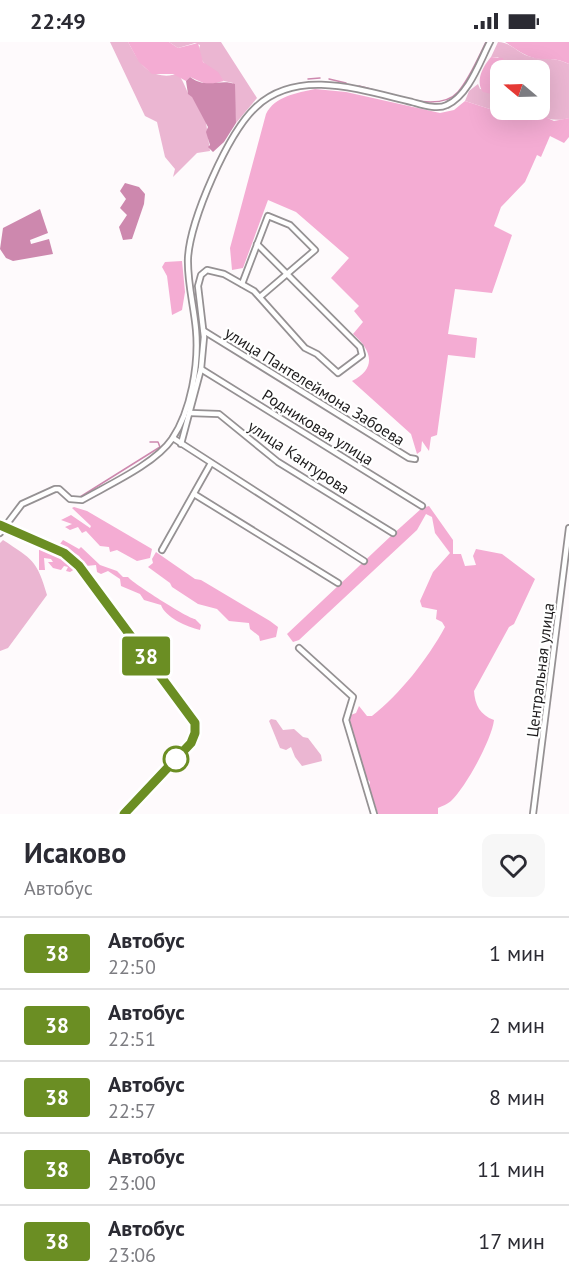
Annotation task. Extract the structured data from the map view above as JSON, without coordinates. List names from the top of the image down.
{
  "streets": {
    "street": [
      "улица Пантелеймона Забоева",
      "Родниковая улица",
      "улица Кантурова",
      "Центральная улица"
    ]
  },
  "lines": ["bus line 38"],
  "north": "left",
  "page": {
    "status": "22:49",
    "on_map": "38",
    "heading": ["Исаково", "Автобус"],
    "list": [
      {
        "mark": "38",
        "name": "Автобус",
        "note": "22:50",
        "value": "1 мин"
      },
      {
        "mark": "38",
        "name": "Автобус",
        "note": "22:51",
        "value": "2 мин"
      },
      {
        "mark": "38",
        "name": "Автобус",
        "note": "22:57",
        "value": "8 мин"
      },
      {
        "mark": "38",
        "name": "Автобус",
        "note": "23:00",
        "value": "11 мин"
      },
      {
        "mark": "38",
        "name": "Автобус",
        "note": "23:06",
        "value": "17 мин"
      }
    ]
  }
}
